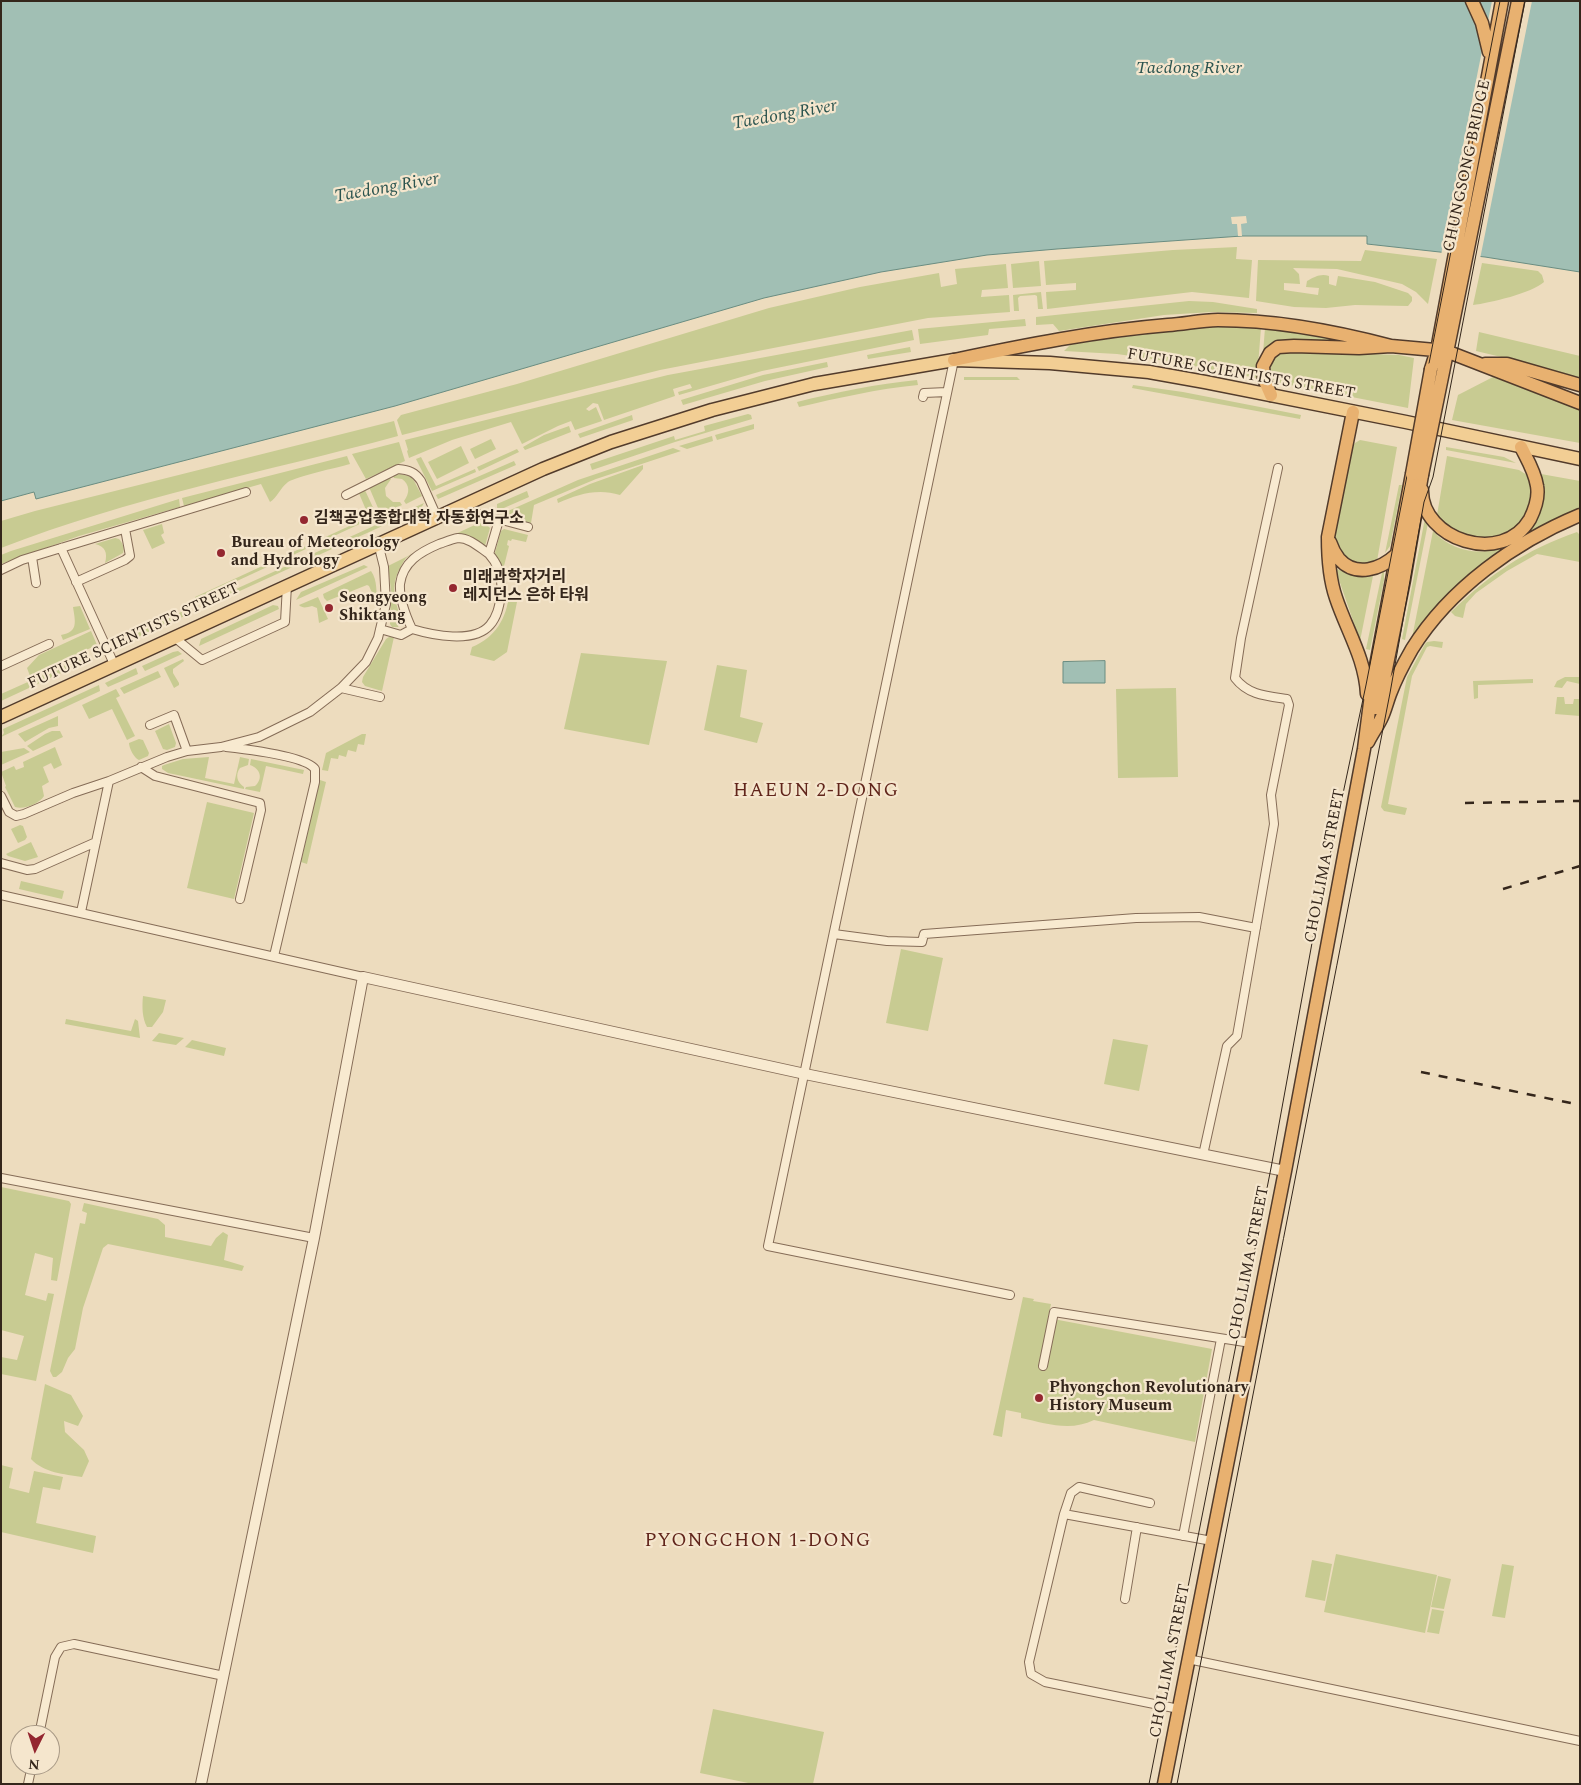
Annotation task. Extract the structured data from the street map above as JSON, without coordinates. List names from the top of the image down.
{
  "streets": {
    "highway": ["CHUNGSONG BRIDGE", "CHOLLIMA STREET"],
    "main road": ["FUTURE SCIENTISTS STREET"]
  },
  "districts": ["HAEUN 2-DONG", "PYONGCHON 1-DONG"],
  "water": ["Taedong River"],
  "places": [
    "김책공업종합대학 자동화연구소",
    "Bureau of Meteorology and Hydrology",
    "미래과학자거리 레지던스 은하 타워",
    "Seongyeong Shiktang",
    "Phyongchon Revolutionary History Museum"
  ],
  "north": "bottom"
}
